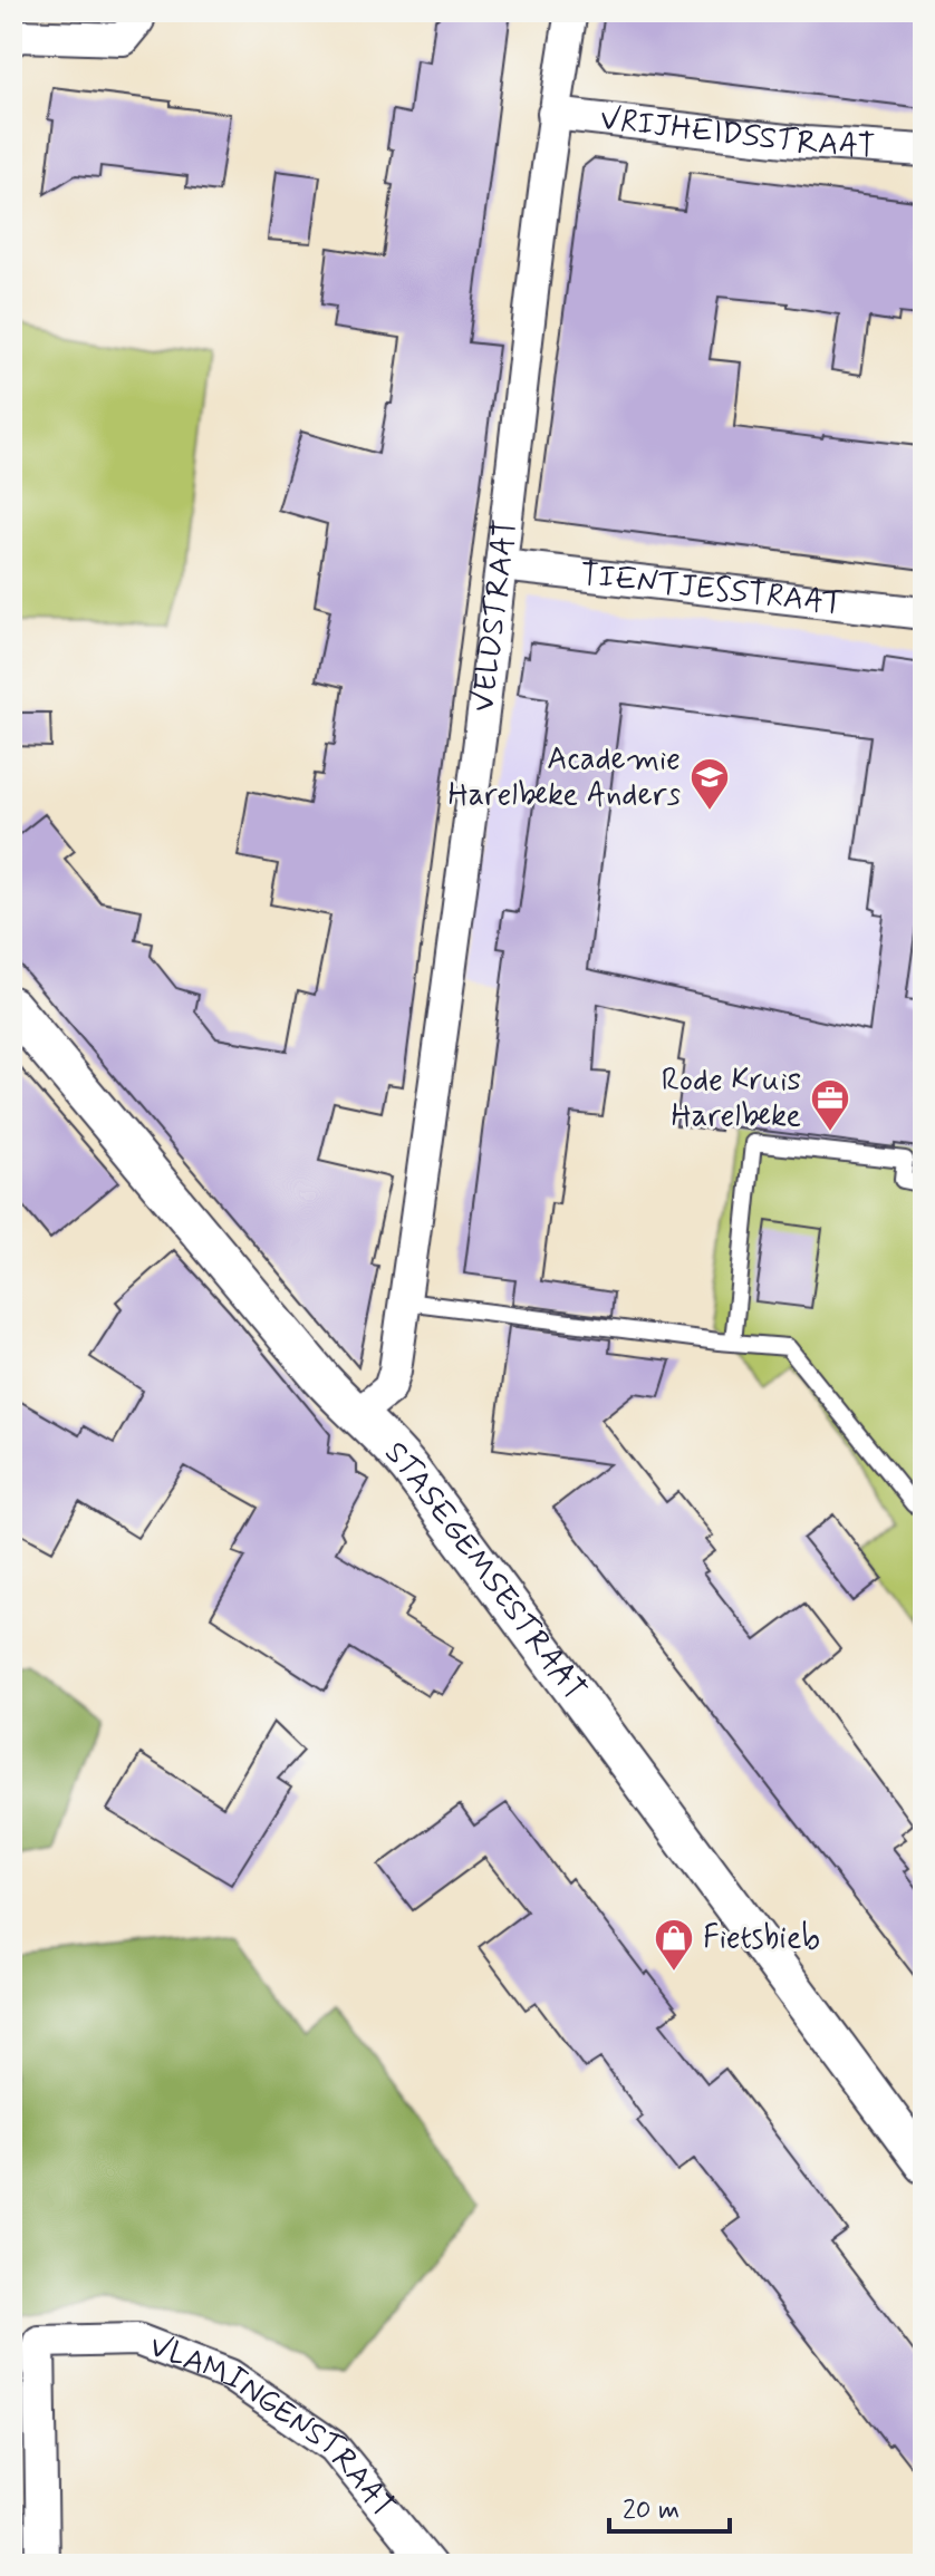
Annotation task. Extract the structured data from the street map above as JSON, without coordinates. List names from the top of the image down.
{
  "streets": {
    "street": [
      "VRIJHEIDSSTRAAT",
      "TIENTJESSTRAAT",
      "VELDSTRAAT",
      "STASEGEMSESTRAAT",
      "VLAMINGENSTRAAT"
    ]
  },
  "crossings": [
    ["VRIJHEIDSSTRAAT", "VELDSTRAAT"],
    ["TIENTJESSTRAAT", "VELDSTRAAT"],
    ["VELDSTRAAT", "STASEGEMSESTRAAT"]
  ],
  "places": {
    "school or university": ["Academie Harelbeke Anders"],
    "office": ["Rode Kruis Harelbeke"],
    "shop": ["Fietsbieb"]
  },
  "scale_bar": "20 m"
}
